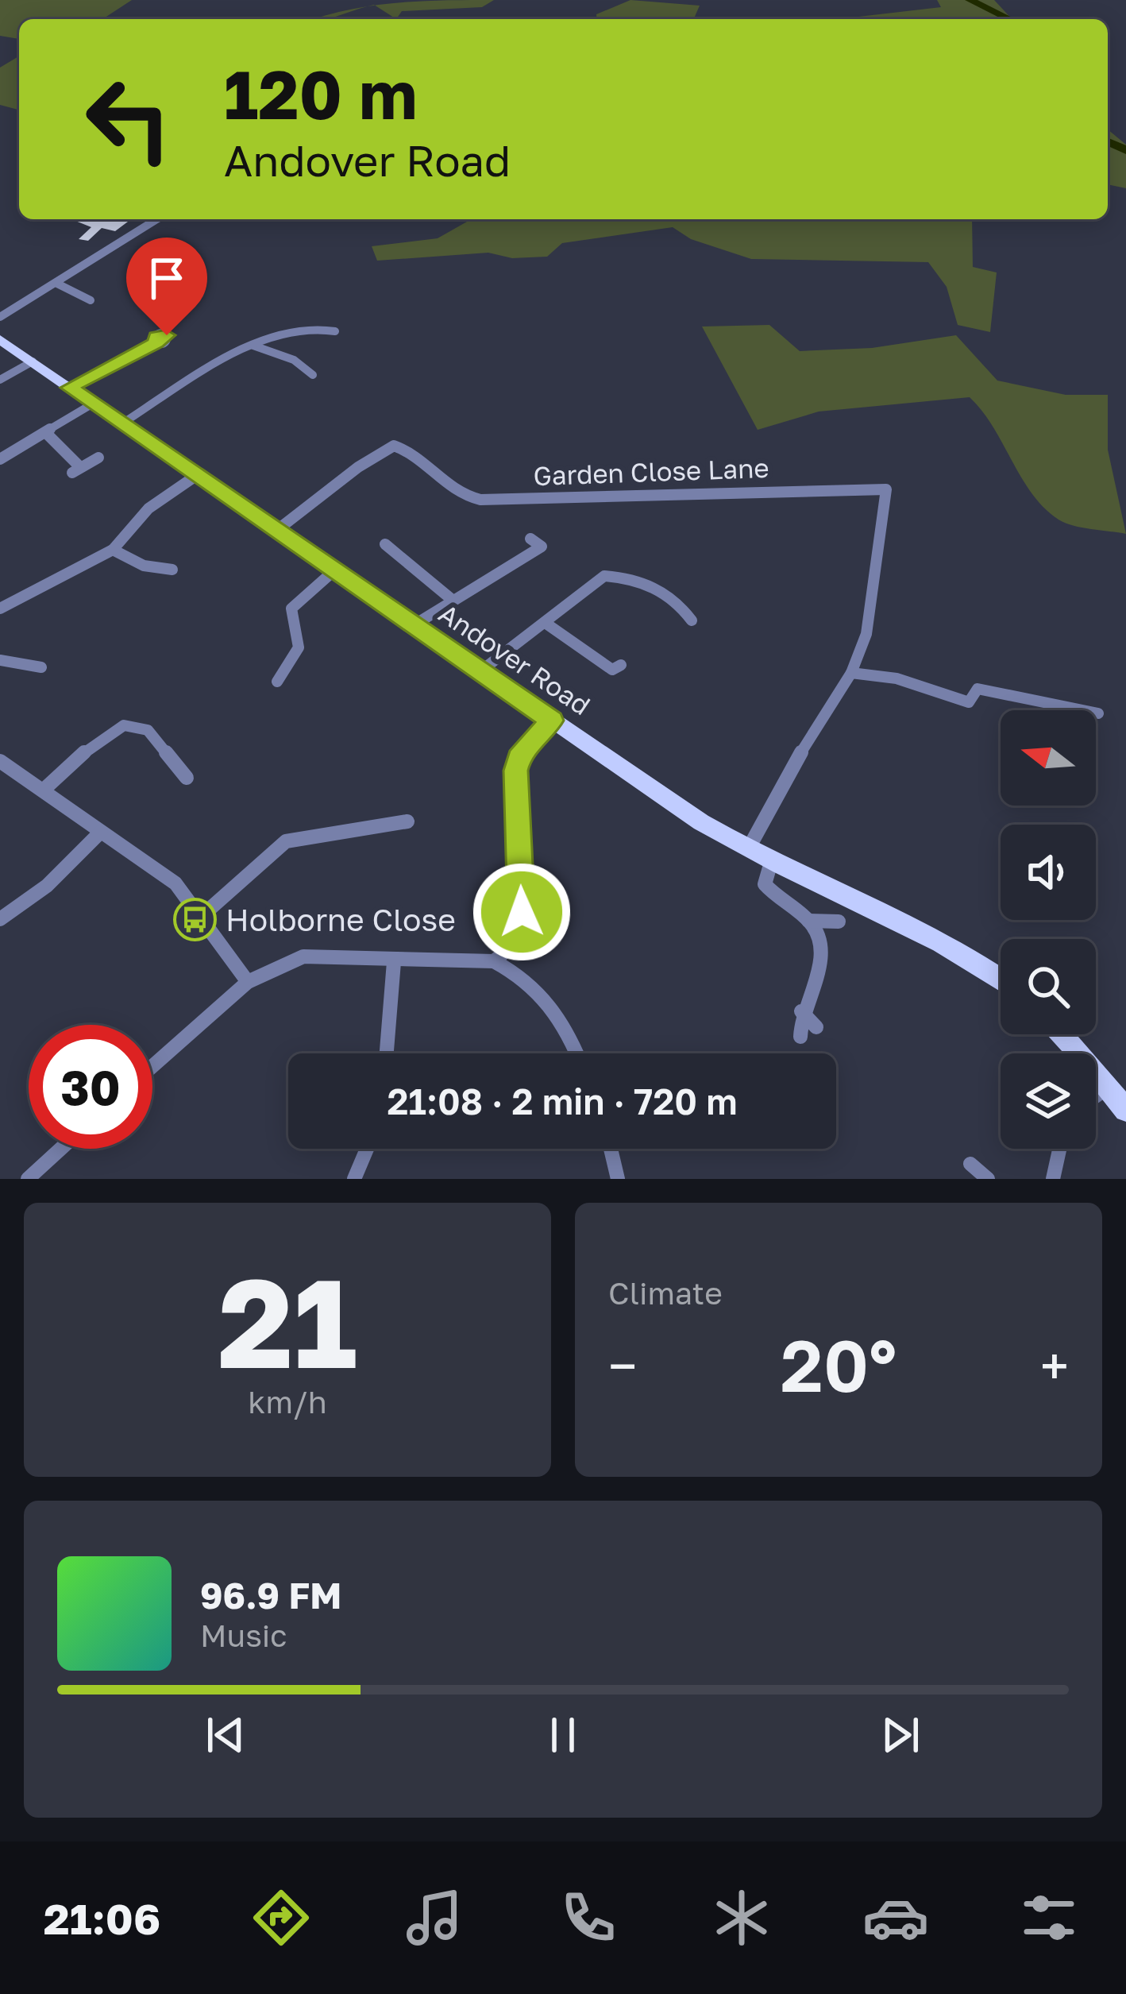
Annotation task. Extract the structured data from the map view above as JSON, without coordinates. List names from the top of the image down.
{
  "streets": {
    "main road": ["Andover Road"],
    "street": ["Garden Close Lane"]
  },
  "crossings": [
    ["Garden Close Lane", "Andover Road"]
  ],
  "places": {
    "bus stop": ["Holborne Close"]
  },
  "north": "left",
  "page": {
    "turn": ["120 m", "Andover Road"],
    "limit": "30",
    "trip": "21:08 · 2 min · 720 m",
    "tile": [
      ["21", "km/h"],
      "Climate"
    ],
    "heat": ["−", "20°", "+"],
    "song": ["96.9 FM", "Music"],
    "tabs": "21:06"
  }
}
